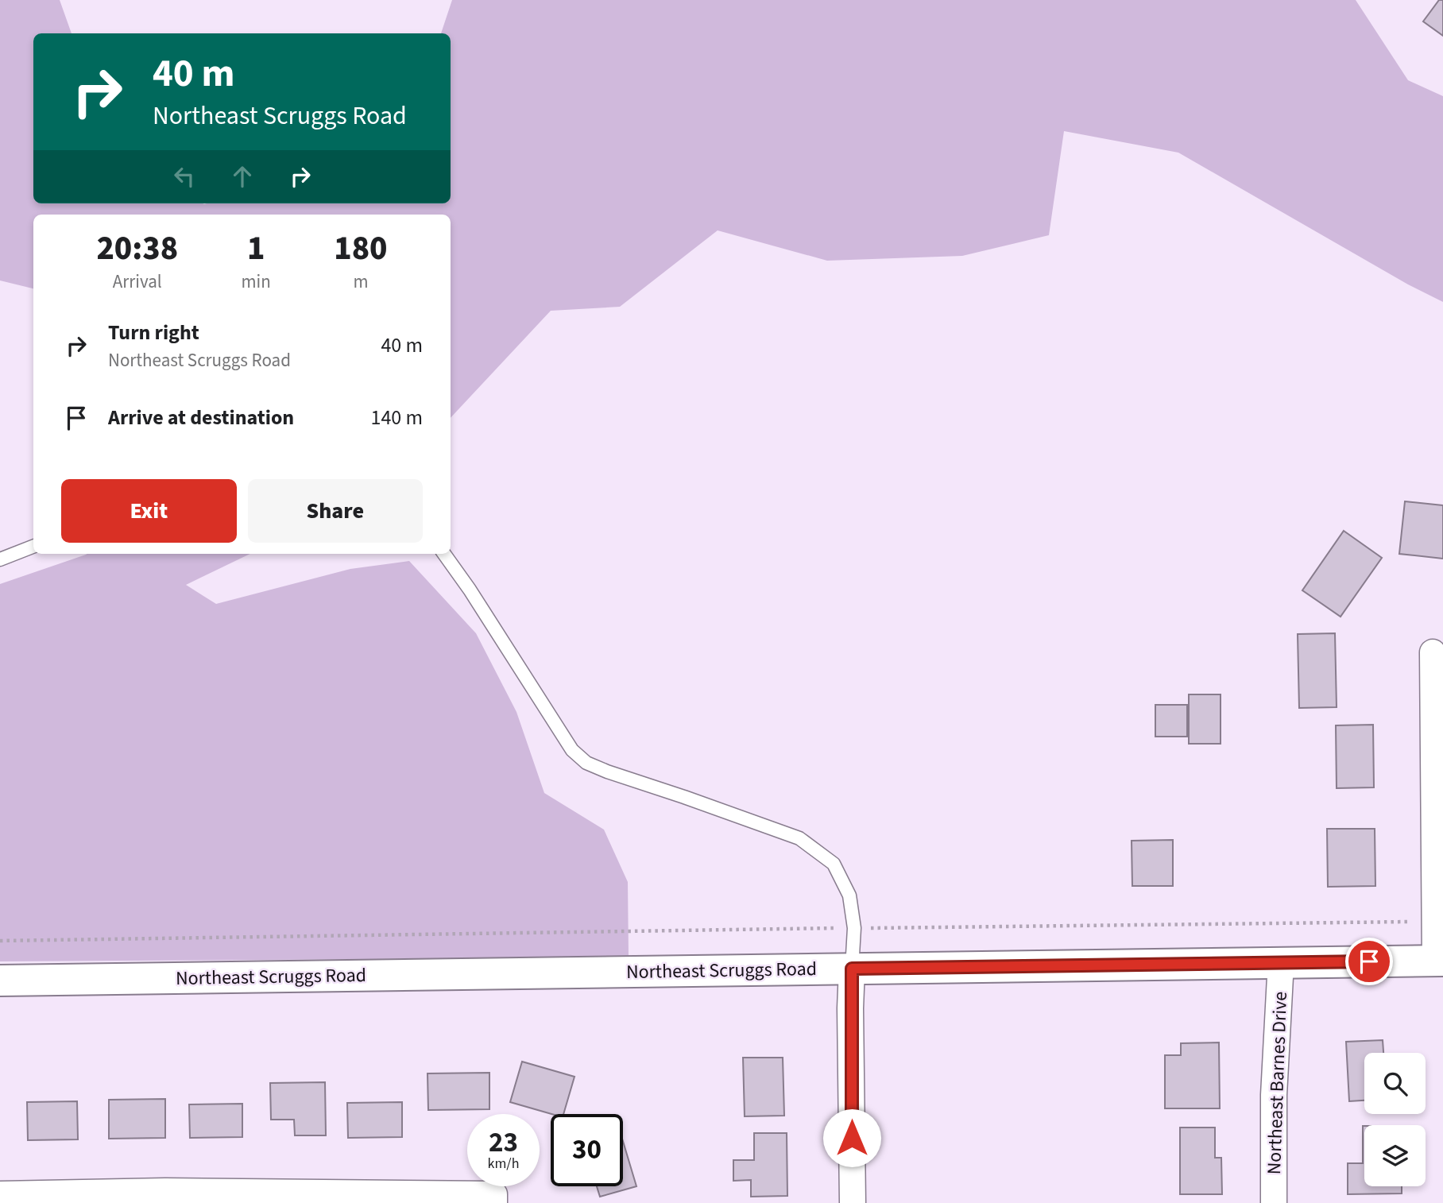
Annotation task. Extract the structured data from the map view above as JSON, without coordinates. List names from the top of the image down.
{
  "streets": {
    "street": ["Northeast Scruggs Road", "Northeast Barnes Drive"]
  },
  "crossings": [
    ["Northeast Scruggs Road", "Northeast Barnes Drive"]
  ],
  "page": {
    "turn": ["40 m", "Northeast Scruggs Road"],
    "eta": [
      "20:38",
      "Arrival",
      "1",
      "min",
      "180",
      "m"
    ],
    "list": [
      {
        "name": "Turn right",
        "note": "Northeast Scruggs Road",
        "value": "40 m"
      },
      {
        "name": "Arrive at destination",
        "value": "140 m"
      }
    ],
    "buttons": ["Exit", "Share"],
    "speed": "23 km/h",
    "limit": "30"
  }
}
